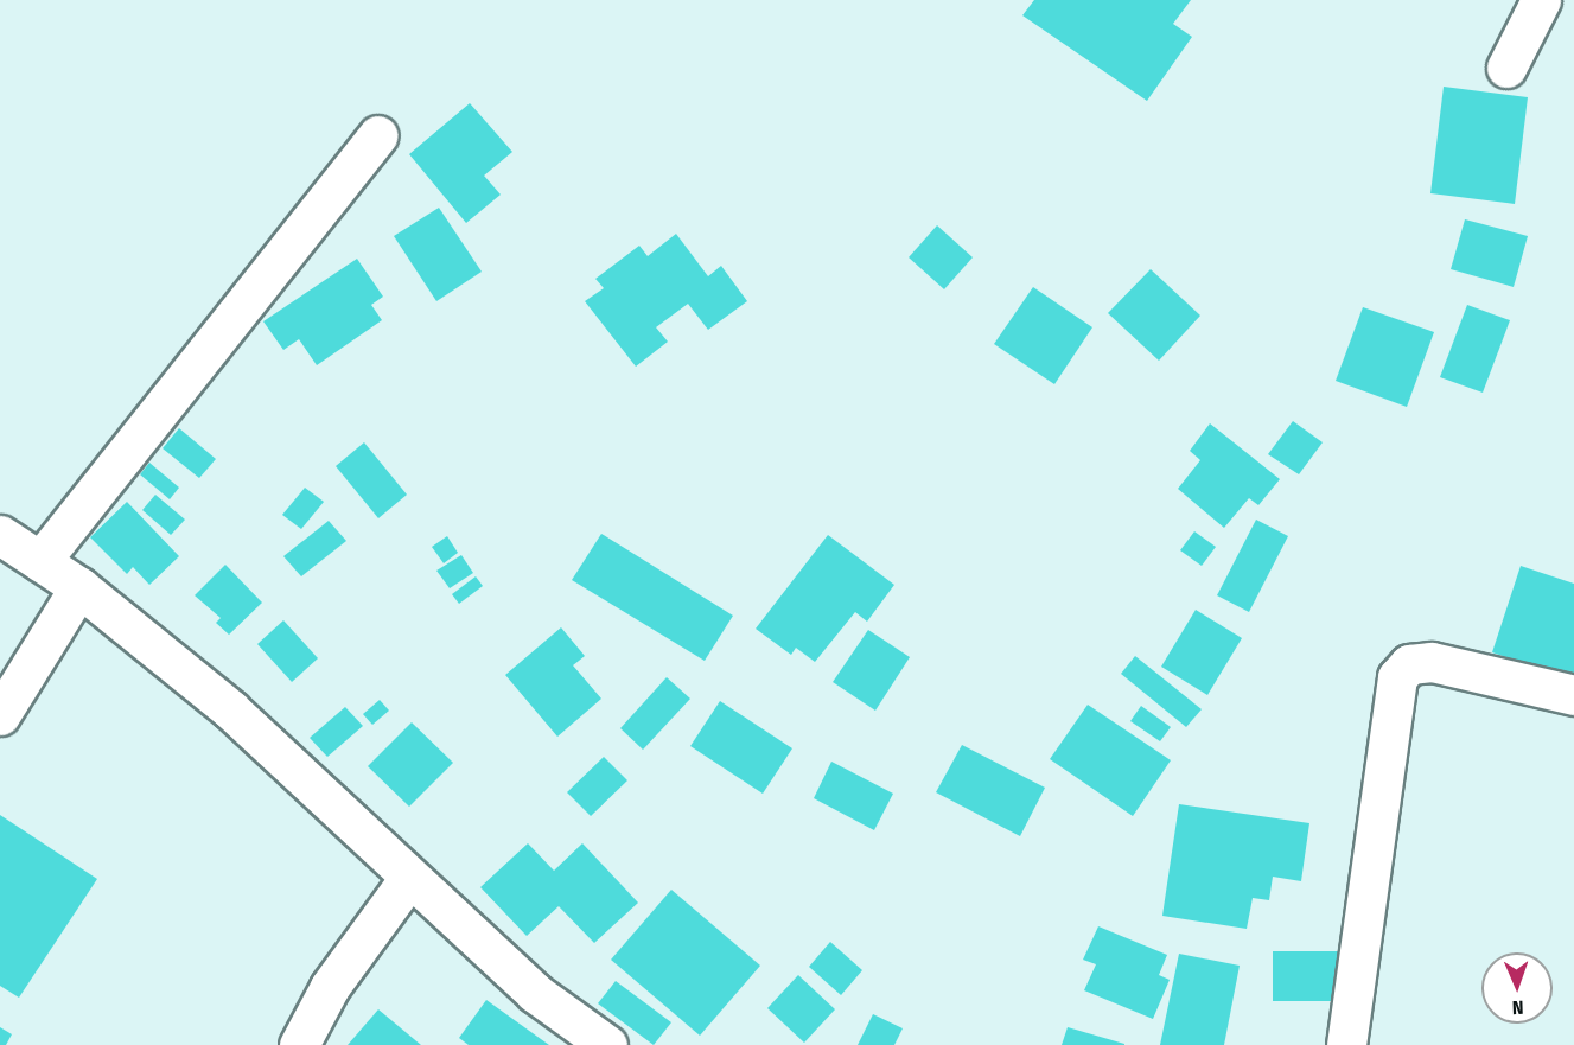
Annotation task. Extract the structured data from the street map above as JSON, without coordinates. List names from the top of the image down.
{
  "north": "bottom"
}
